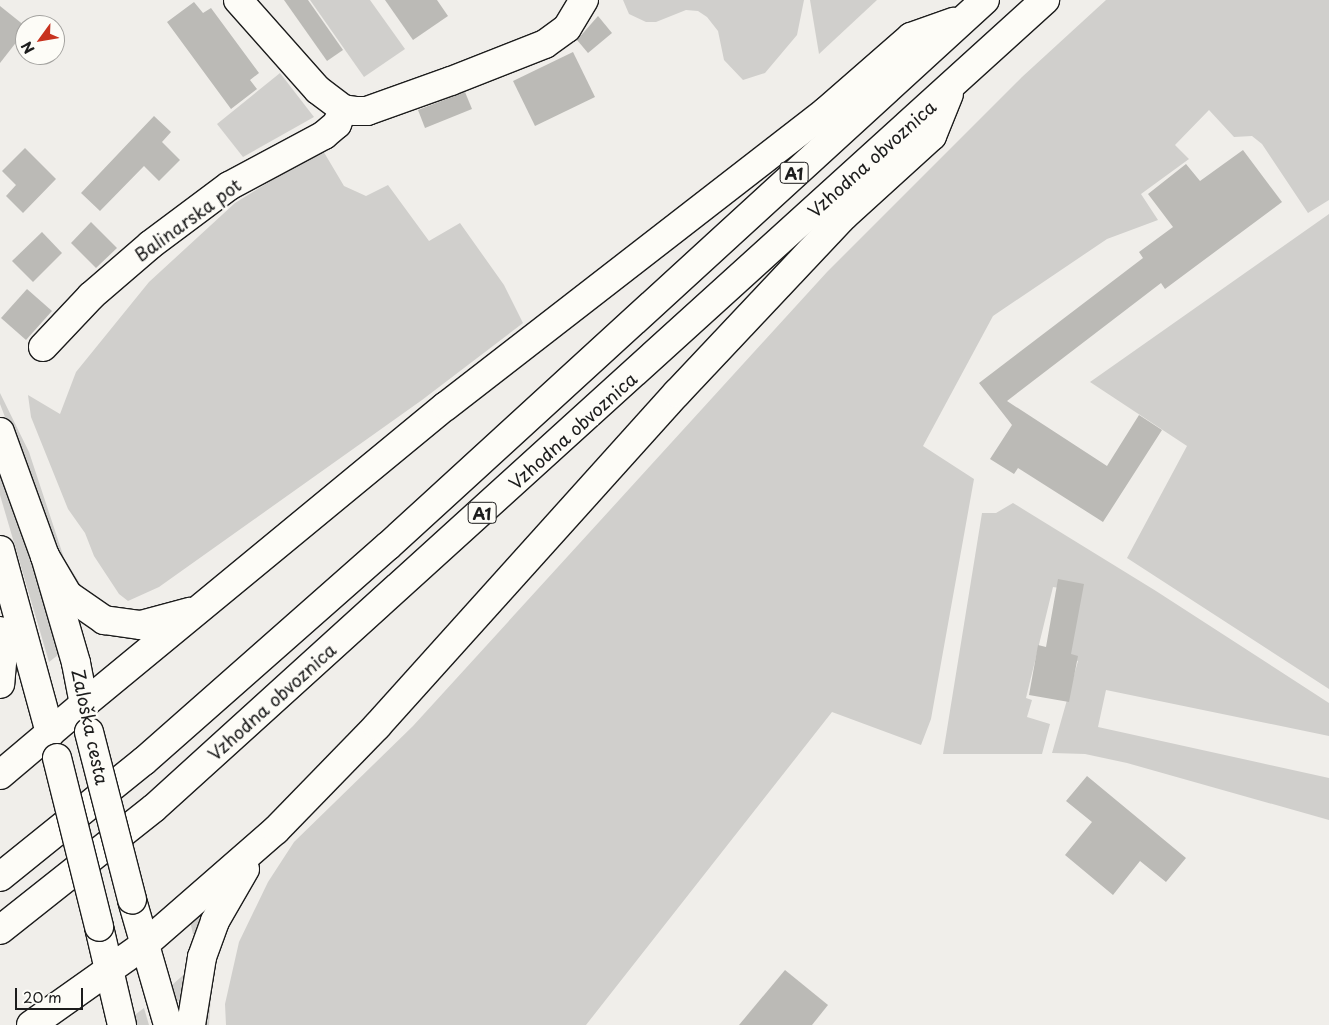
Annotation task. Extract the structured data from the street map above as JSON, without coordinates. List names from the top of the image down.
{
  "streets": {
    "main road": [
      "Vzhodna obvoznica",
      "A1",
      "Balinarska pot",
      "Zaloška cesta"
    ]
  },
  "scale_bar": "20 m",
  "north": "bottom left"
}
